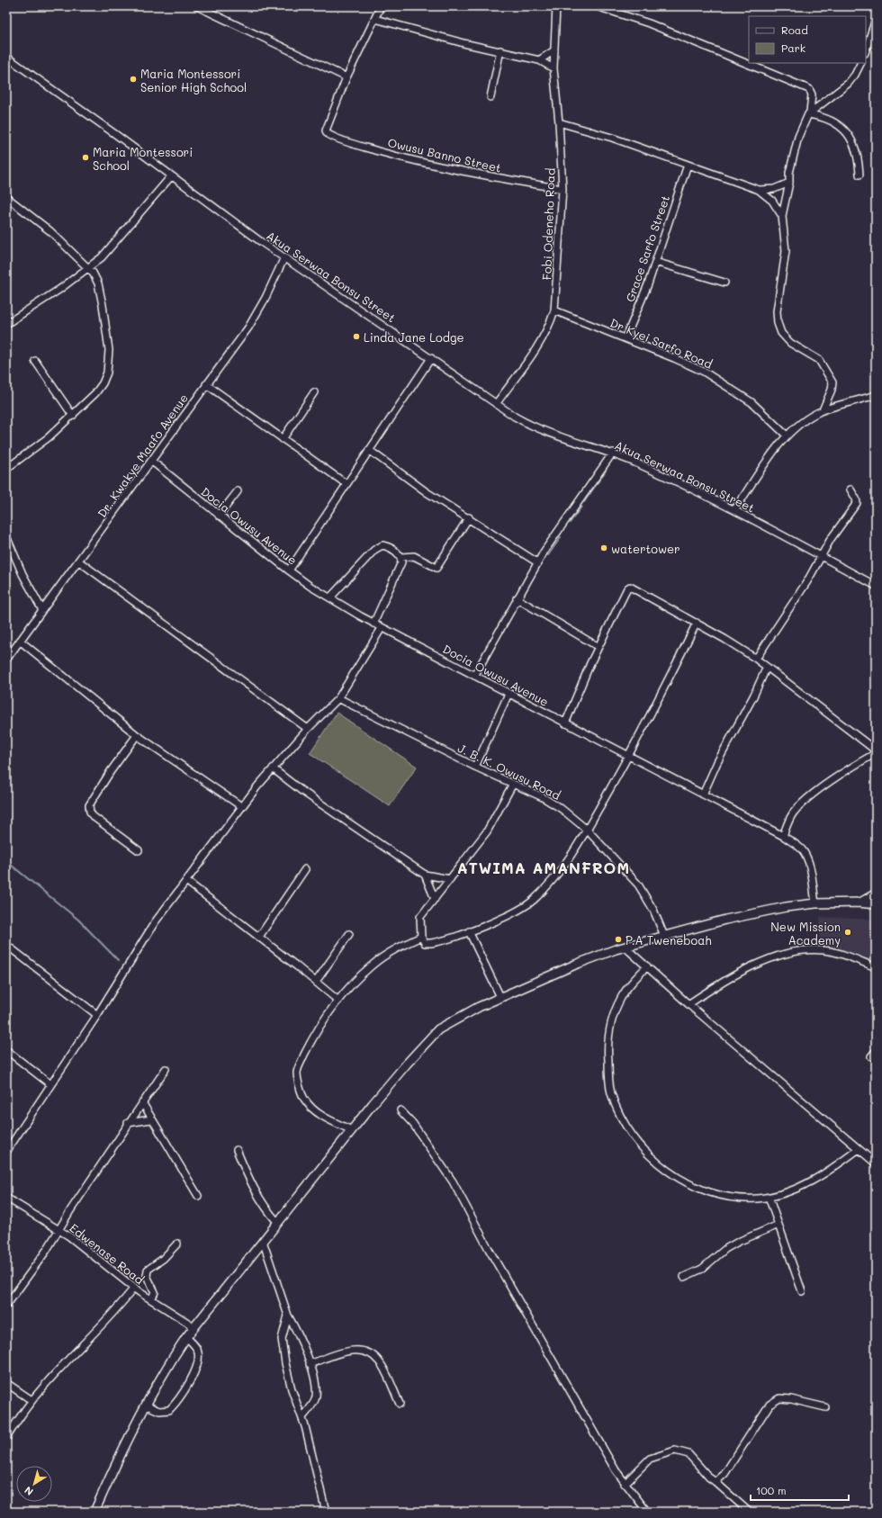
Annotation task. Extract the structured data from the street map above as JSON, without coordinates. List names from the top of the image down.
{
  "streets": {
    "street": [
      "Owusu Banno Street",
      "Fobi Odeneho Road",
      "Grace Sarfo Street",
      "Akua Serwaa Bonsu Street",
      "Dr Kyei Sarfo Road",
      "Dr. Kwakye Maafo Avenue",
      "Docia Owusu Avenue",
      "J. B. K. Owusu Road",
      "Edwenase Road"
    ]
  },
  "crossings": [
    ["Owusu Banno Street", "Fobi Odeneho Road"],
    ["Fobi Odeneho Road", "Akua Serwaa Bonsu Street"],
    ["Fobi Odeneho Road", "Dr Kyei Sarfo Road"],
    ["Grace Sarfo Street", "Dr Kyei Sarfo Road"],
    ["Akua Serwaa Bonsu Street", "Dr. Kwakye Maafo Avenue"],
    ["Dr. Kwakye Maafo Avenue", "Docia Owusu Avenue"]
  ],
  "districts": ["ATWIMA AMANFROM"],
  "places": [
    "Maria Montessori Senior High School",
    "Maria Montessori School",
    "Linda Jane Lodge",
    "watertower",
    "New Mission Academy",
    "P.A Tweneboah"
  ],
  "legend": ["Road", "Park"],
  "scale_bar": "100 m",
  "north": "bottom left"
}
